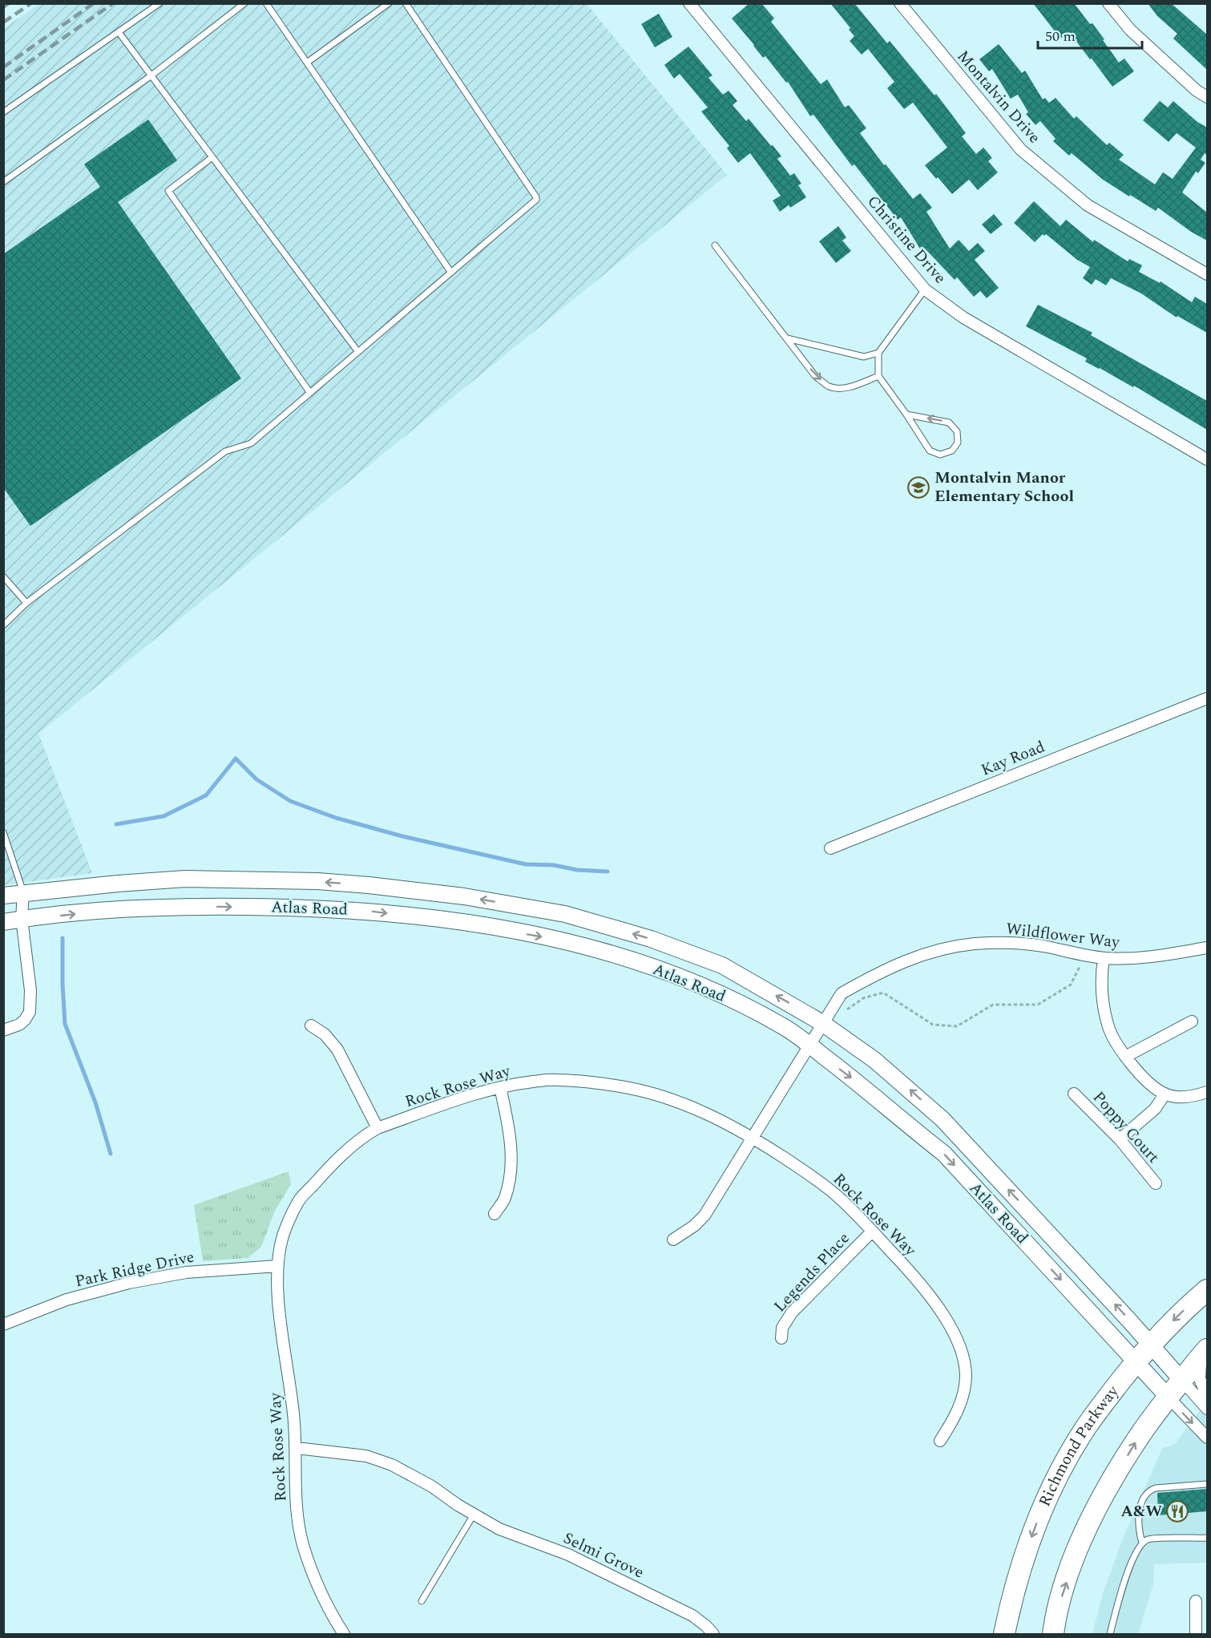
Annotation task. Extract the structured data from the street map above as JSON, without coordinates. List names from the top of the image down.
{
  "streets": {
    "highway": ["Richmond Parkway"],
    "street": [
      "Montalvin Drive",
      "Christine Drive",
      "Kay Road",
      "Atlas Road",
      "Wildflower Way",
      "Rock Rose Way",
      "Poppy Court",
      "Park Ridge Drive",
      "Legends Place",
      "Selmi Grove"
    ]
  },
  "crossings": [
    ["Atlas Road", "Wildflower Way"],
    ["Atlas Road", "Richmond Parkway"],
    ["Wildflower Way", "Rock Rose Way"],
    ["Rock Rose Way", "Park Ridge Drive"],
    ["Rock Rose Way", "Legends Place"],
    ["Rock Rose Way", "Selmi Grove"]
  ],
  "places": {
    "school or university": ["Montalvin Manor Elementary School"],
    "restaurant": ["A&W"]
  },
  "scale_bar": "50 m"
}
